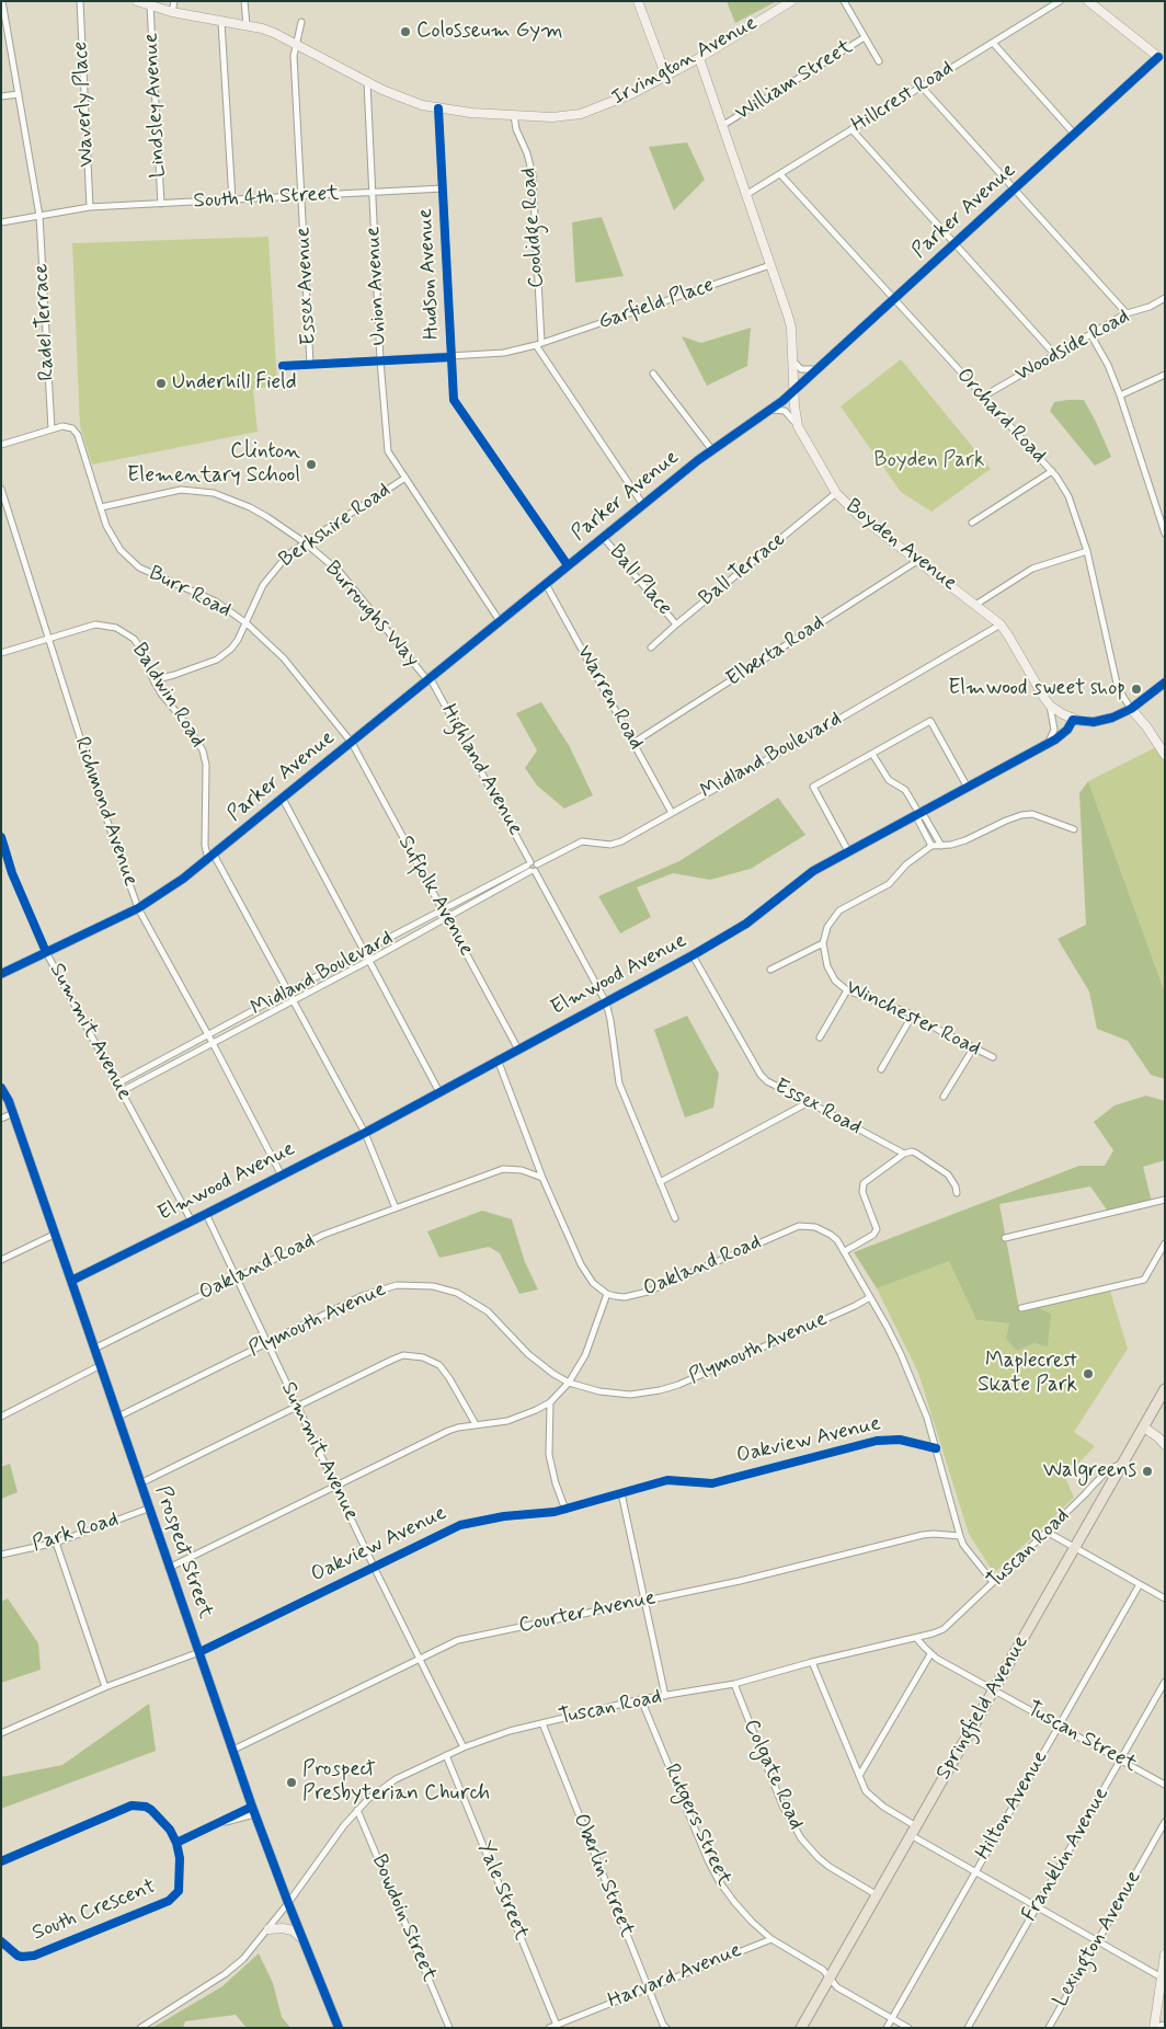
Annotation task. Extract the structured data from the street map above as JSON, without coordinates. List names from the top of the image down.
{
  "streets": {
    "main road": ["Springfield Avenue"],
    "street": [
      "Irvington Avenue",
      "William Street",
      "Hillcrest Road",
      "Waverly Place",
      "Lindsley Avenue",
      "South 4th Street",
      "Parker Avenue",
      "Coolidge Road",
      "Hudson Avenue",
      "Essex Avenue",
      "Union Avenue",
      "Garfield Place",
      "Radel Terrace",
      "Woodside Road",
      "Orchard Road",
      "Berkshire Road",
      "Boyden Avenue",
      "Ball Terrace",
      "Ball Place",
      "Burr Road",
      "Burroughs Way",
      "Elberta Road",
      "Baldwin Road",
      "Warren Road",
      "Midland Boulevard",
      "Highland Avenue",
      "Richmond Avenue",
      "Suffolk Avenue",
      "Elmwood Avenue",
      "Winchester Road",
      "Summit Avenue",
      "Essex Road",
      "Oakland Road",
      "Plymouth Avenue",
      "Oakview Avenue",
      "Park Road",
      "Tuscan Road",
      "Prospect Street",
      "Courter Avenue",
      "Tuscan Street",
      "Colgate Road",
      "Hilton Avenue",
      "Rutgers Street",
      "Franklin Avenue",
      "Oberlin Street",
      "Yale Street",
      "South Crescent",
      "Bowdoin Street",
      "Lexington Avenue",
      "Harvard Avenue"
    ]
  },
  "crossings": [
    ["Irvington Avenue", "Lindsley Avenue"],
    ["Irvington Avenue", "Coolidge Road"],
    ["Irvington Avenue", "Hudson Avenue"],
    ["Irvington Avenue", "Essex Avenue"],
    ["Irvington Avenue", "Union Avenue"],
    ["Irvington Avenue", "Boyden Avenue"],
    ["William Street", "Boyden Avenue"],
    ["Hillcrest Road", "Orchard Road"],
    ["Hillcrest Road", "Boyden Avenue"],
    ["Waverly Place", "South 4th Street"],
    ["Lindsley Avenue", "South 4th Street"],
    ["South 4th Street", "Hudson Avenue"],
    ["South 4th Street", "Essex Avenue"],
    ["South 4th Street", "Union Avenue"],
    ["South 4th Street", "Radel Terrace"],
    ["Parker Avenue", "Hudson Avenue"],
    ["Parker Avenue", "Union Avenue"],
    ["Parker Avenue", "Orchard Road"],
    ["Parker Avenue", "Boyden Avenue"],
    ["Parker Avenue", "Ball Place"],
    ["Parker Avenue", "Burr Road"],
    ["Parker Avenue", "Burroughs Way"],
    ["Parker Avenue", "Baldwin Road"],
    ["Parker Avenue", "Warren Road"],
    ["Parker Avenue", "Highland Avenue"],
    ["Parker Avenue", "Richmond Avenue"],
    ["Parker Avenue", "Suffolk Avenue"],
    ["Parker Avenue", "Summit Avenue"],
    ["Coolidge Road", "Garfield Place"],
    ["Hudson Avenue", "Garfield Place"],
    ["Essex Avenue", "Garfield Place"],
    ["Union Avenue", "Garfield Place"],
    ["Union Avenue", "Berkshire Road"],
    ["Garfield Place", "Boyden Avenue"],
    ["Radel Terrace", "Burr Road"],
    ["Woodside Road", "Orchard Road"],
    ["Berkshire Road", "Burr Road"],
    ["Berkshire Road", "Burroughs Way"],
    ["Berkshire Road", "Baldwin Road"],
    ["Boyden Avenue", "Ball Terrace"],
    ["Boyden Avenue", "Elberta Road"],
    ["Boyden Avenue", "Midland Boulevard"],
    ["Boyden Avenue", "Elmwood Avenue"],
    ["Ball Terrace", "Ball Place"],
    ["Burr Road", "Burroughs Way"],
    ["Burr Road", "Suffolk Avenue"],
    ["Burroughs Way", "Highland Avenue"],
    ["Elberta Road", "Warren Road"],
    ["Baldwin Road", "Richmond Avenue"],
    ["Warren Road", "Midland Boulevard"],
    ["Midland Boulevard", "Highland Avenue"],
    ["Midland Boulevard", "Richmond Avenue"],
    ["Midland Boulevard", "Suffolk Avenue"],
    ["Midland Boulevard", "Summit Avenue"],
    ["Highland Avenue", "Elmwood Avenue"],
    ["Richmond Avenue", "Elmwood Avenue"],
    ["Suffolk Avenue", "Elmwood Avenue"],
    ["Elmwood Avenue", "Summit Avenue"],
    ["Elmwood Avenue", "Essex Road"],
    ["Elmwood Avenue", "Prospect Street"],
    ["Summit Avenue", "Oakland Road"],
    ["Summit Avenue", "Plymouth Avenue"],
    ["Summit Avenue", "Oakview Avenue"],
    ["Summit Avenue", "Tuscan Road"],
    ["Summit Avenue", "Courter Avenue"],
    ["Oakland Road", "Plymouth Avenue"],
    ["Oakland Road", "Oakview Avenue"],
    ["Oakland Road", "Tuscan Road"],
    ["Oakland Road", "Prospect Street"],
    ["Oakland Road", "Courter Avenue"],
    ["Plymouth Avenue", "Prospect Street"],
    ["Oakview Avenue", "Prospect Street"],
    ["Park Road", "Prospect Street"],
    ["Tuscan Road", "Prospect Street"],
    ["Tuscan Road", "Springfield Avenue"],
    ["Tuscan Road", "Tuscan Street"],
    ["Tuscan Road", "Colgate Road"],
    ["Tuscan Road", "Rutgers Street"],
    ["Tuscan Road", "Oberlin Street"],
    ["Tuscan Road", "Yale Street"],
    ["Tuscan Road", "Bowdoin Street"],
    ["Prospect Street", "Courter Avenue"],
    ["Springfield Avenue", "Tuscan Street"],
    ["Springfield Avenue", "Colgate Road"],
    ["Springfield Avenue", "Rutgers Street"],
    ["Tuscan Street", "Hilton Avenue"],
    ["Tuscan Street", "Franklin Avenue"],
    ["Hilton Avenue", "Rutgers Street"],
    ["Rutgers Street", "Harvard Avenue"],
    ["Oberlin Street", "Harvard Avenue"],
    ["Yale Street", "Harvard Avenue"]
  ],
  "parks": ["Boyden Park"],
  "places": [
    "Colosseum Gym",
    "Underhill Field",
    "Clinton Elementary School",
    "Elmwood sweet shop",
    "Maplecrest Skate Park",
    "Walgreens",
    "Prospect Presbyterian Church"
  ]
}
